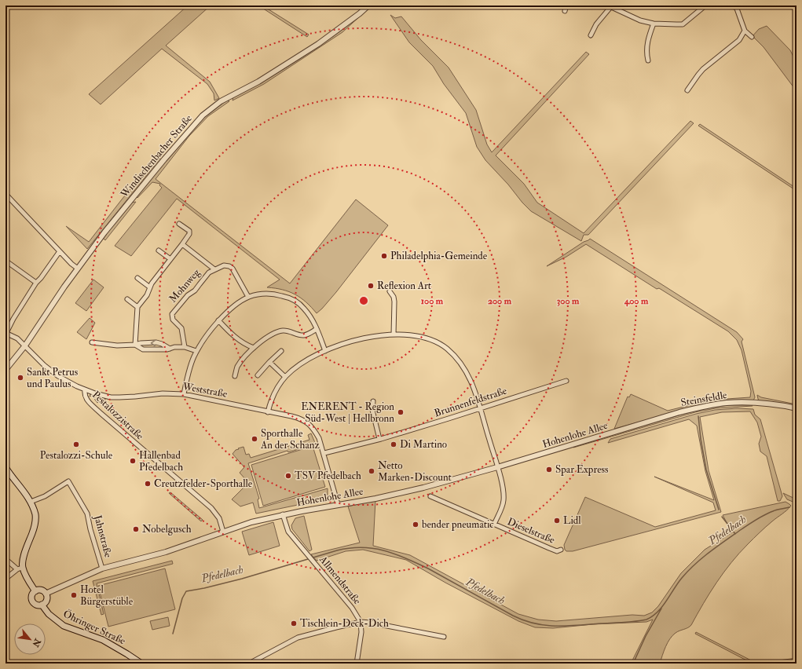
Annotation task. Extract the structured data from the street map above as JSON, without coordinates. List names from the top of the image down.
{
  "streets": {
    "main road": ["Öhringer Straße"],
    "street": [
      "Windischenbacher Straße",
      "Mohnweg",
      "Weststraße",
      "Steinsfeldle",
      "Brunnenfeldstraße",
      "Pestalozzistraße",
      "Hohenlohe Allee",
      "Dieselstraße",
      "Jahnstraße",
      "Allmendstraße"
    ]
  },
  "crossings": [
    ["Windischenbacher Straße", "Weststraße"],
    ["Weststraße", "Brunnenfeldstraße"],
    ["Weststraße", "Pestalozzistraße"],
    ["Weststraße", "Hohenlohe Allee"],
    ["Weststraße", "Dieselstraße"],
    ["Steinsfeldle", "Hohenlohe Allee"],
    ["Brunnenfeldstraße", "Dieselstraße"],
    ["Pestalozzistraße", "Hohenlohe Allee"],
    ["Hohenlohe Allee", "Dieselstraße"],
    ["Hohenlohe Allee", "Jahnstraße"],
    ["Hohenlohe Allee", "Allmendstraße"],
    ["Hohenlohe Allee", "Öhringer Straße"]
  ],
  "water": ["Pfedelbach"],
  "places": [
    "Philadelphia-Gemeinde",
    "Reflexion Art",
    "Sankt Petrus und Paulus",
    "ENERENT - Region Süd-West | Hellbronn",
    "Sporthalle An der Schanz",
    "Pestalozzi-Schule",
    "Di Martino",
    "Hallenbad Pfedelbach",
    "Spar Express",
    "Netto Marken-Discount",
    "TSV Pfedelbach",
    "Creutzfelder-Sporthalle",
    "Lidl",
    "bender pneumatic",
    "Nobelgusch",
    "Hotel Bürgerstüble",
    "Tischlein-Deck-Dich"
  ],
  "north": "bottom right",
  "rings": [
    "100 m",
    "200 m",
    "300 m",
    "400 m"
  ]
}
